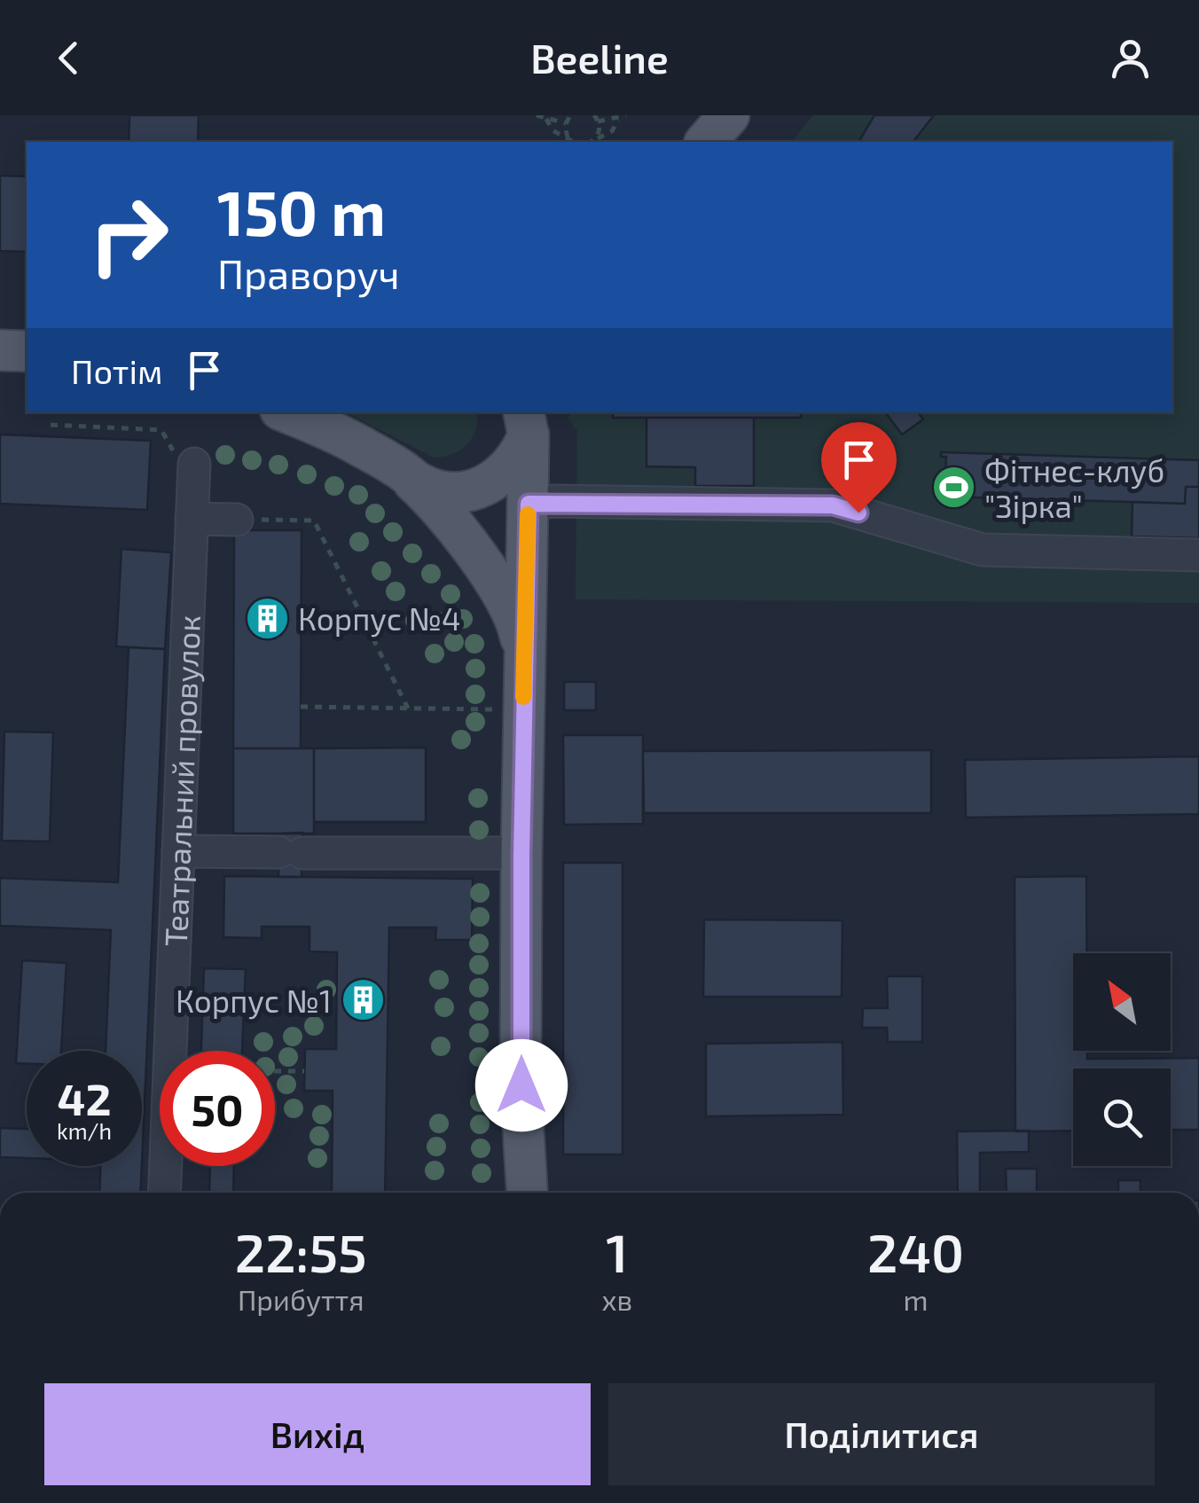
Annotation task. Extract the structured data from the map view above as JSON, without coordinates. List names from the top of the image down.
{
  "streets": {
    "street": ["Театральний провулок"]
  },
  "places": {
    "sports": ["Фітнес-клуб \"Зірка\""],
    "building": ["Корпус №4", "Корпус №1"]
  },
  "north": "top left",
  "page": {
    "header": "Beeline",
    "turn": ["150 m", "Праворуч"],
    "then": "Потім",
    "speed": "42 km/h",
    "limit": "50",
    "eta": [
      "22:55",
      "Прибуття",
      "1",
      "хв",
      "240",
      "m"
    ],
    "buttons": ["Вихід", "Поділитися"]
  }
}
